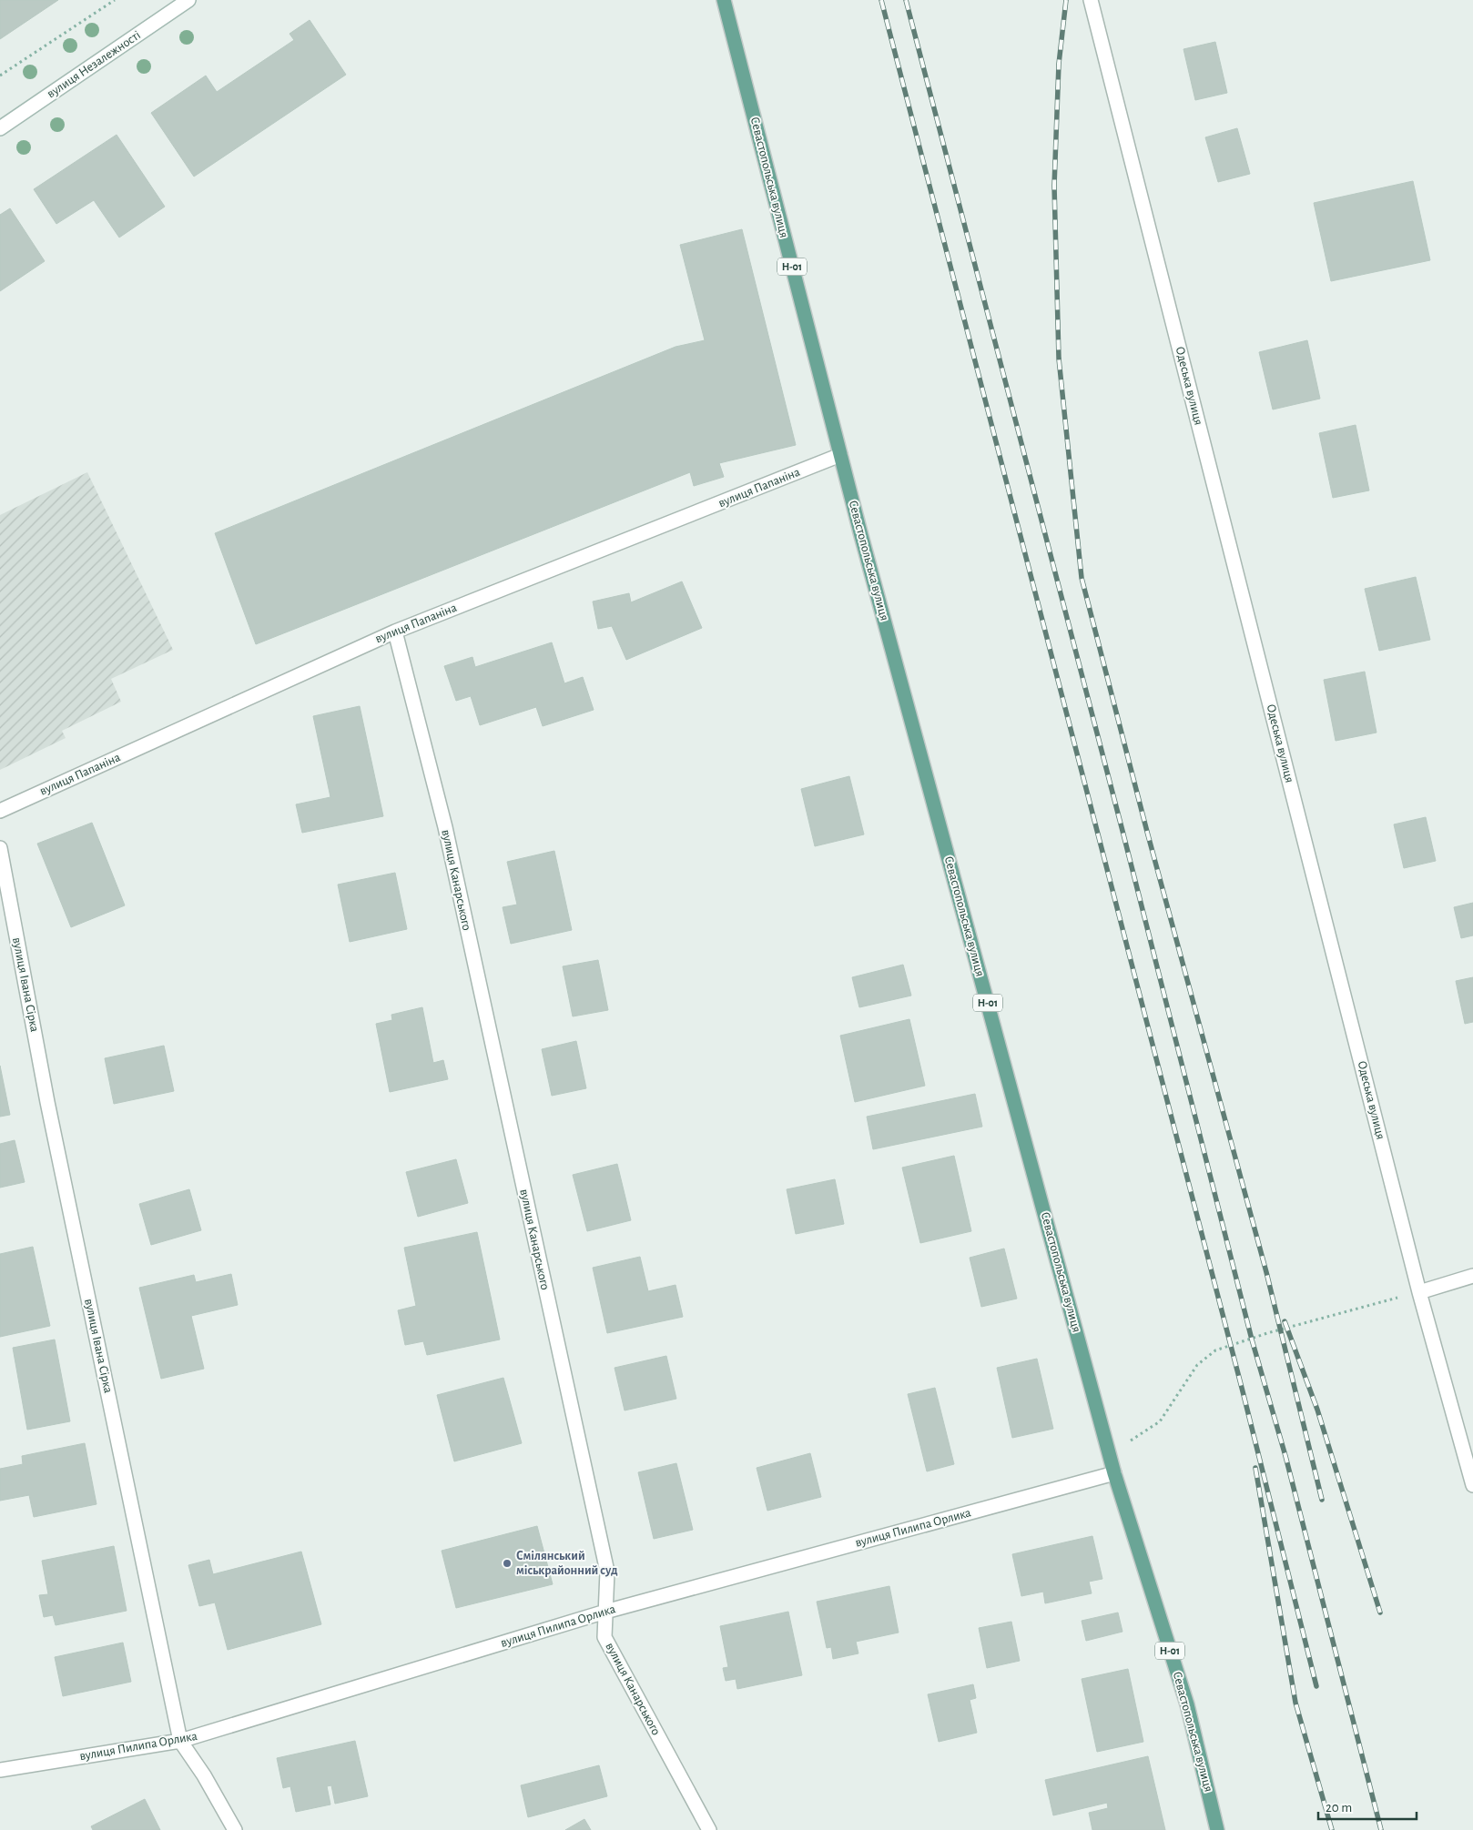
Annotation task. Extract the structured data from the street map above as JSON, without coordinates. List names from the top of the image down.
{
  "streets": {
    "main road": ["Севастопольська вулиця", "Н-01"],
    "street": [
      "вулиця Незалежності",
      "Одеська вулиця",
      "вулиця Папаніна",
      "вулиця Канарського",
      "вулиця Івана Сірка",
      "вулиця Пилипа Орлика"
    ]
  },
  "crossings": [
    ["Севастопольська вулиця", "вулиця Папаніна"],
    ["Севастопольська вулиця", "вулиця Пилипа Орлика"],
    ["вулиця Папаніна", "вулиця Канарського"],
    ["вулиця Канарського", "вулиця Пилипа Орлика"],
    ["вулиця Івана Сірка", "вулиця Пилипа Орлика"]
  ],
  "places": ["Смілянський міськрайонний суд"],
  "scale_bar": "20 m"
}
